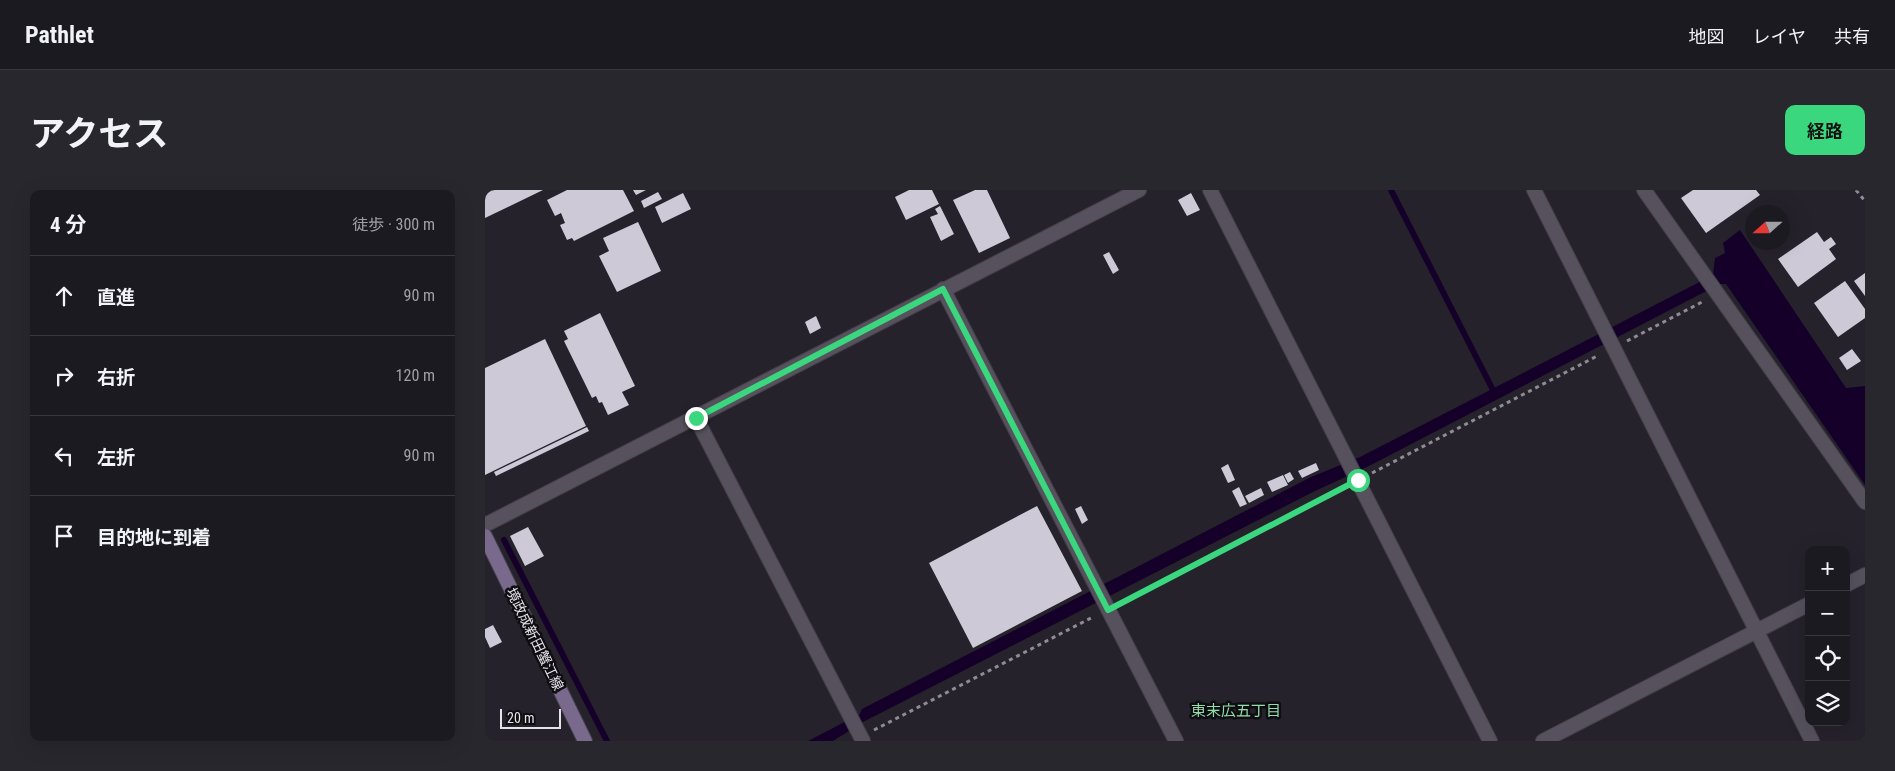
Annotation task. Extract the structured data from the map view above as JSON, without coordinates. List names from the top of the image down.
{
  "streets": {
    "main road": ["境政成新田蟹江線"]
  },
  "districts": ["東末広五丁目"],
  "scale_bar": "20 m",
  "north": "left",
  "page": {
    "header": "Pathlet",
    "nav": ["地図", "レイヤ", "共有"],
    "title": "アクセス",
    "buttons": "経路",
    "heading": ["4 分", "徒歩 · 300 m"],
    "list": [
      ["直進", "90 m"],
      ["右折", "120 m"],
      ["左折", "90 m"],
      "目的地に到着"
    ],
    "map_buttons": ["+", "−"],
    "scale": "20 m"
  }
}
